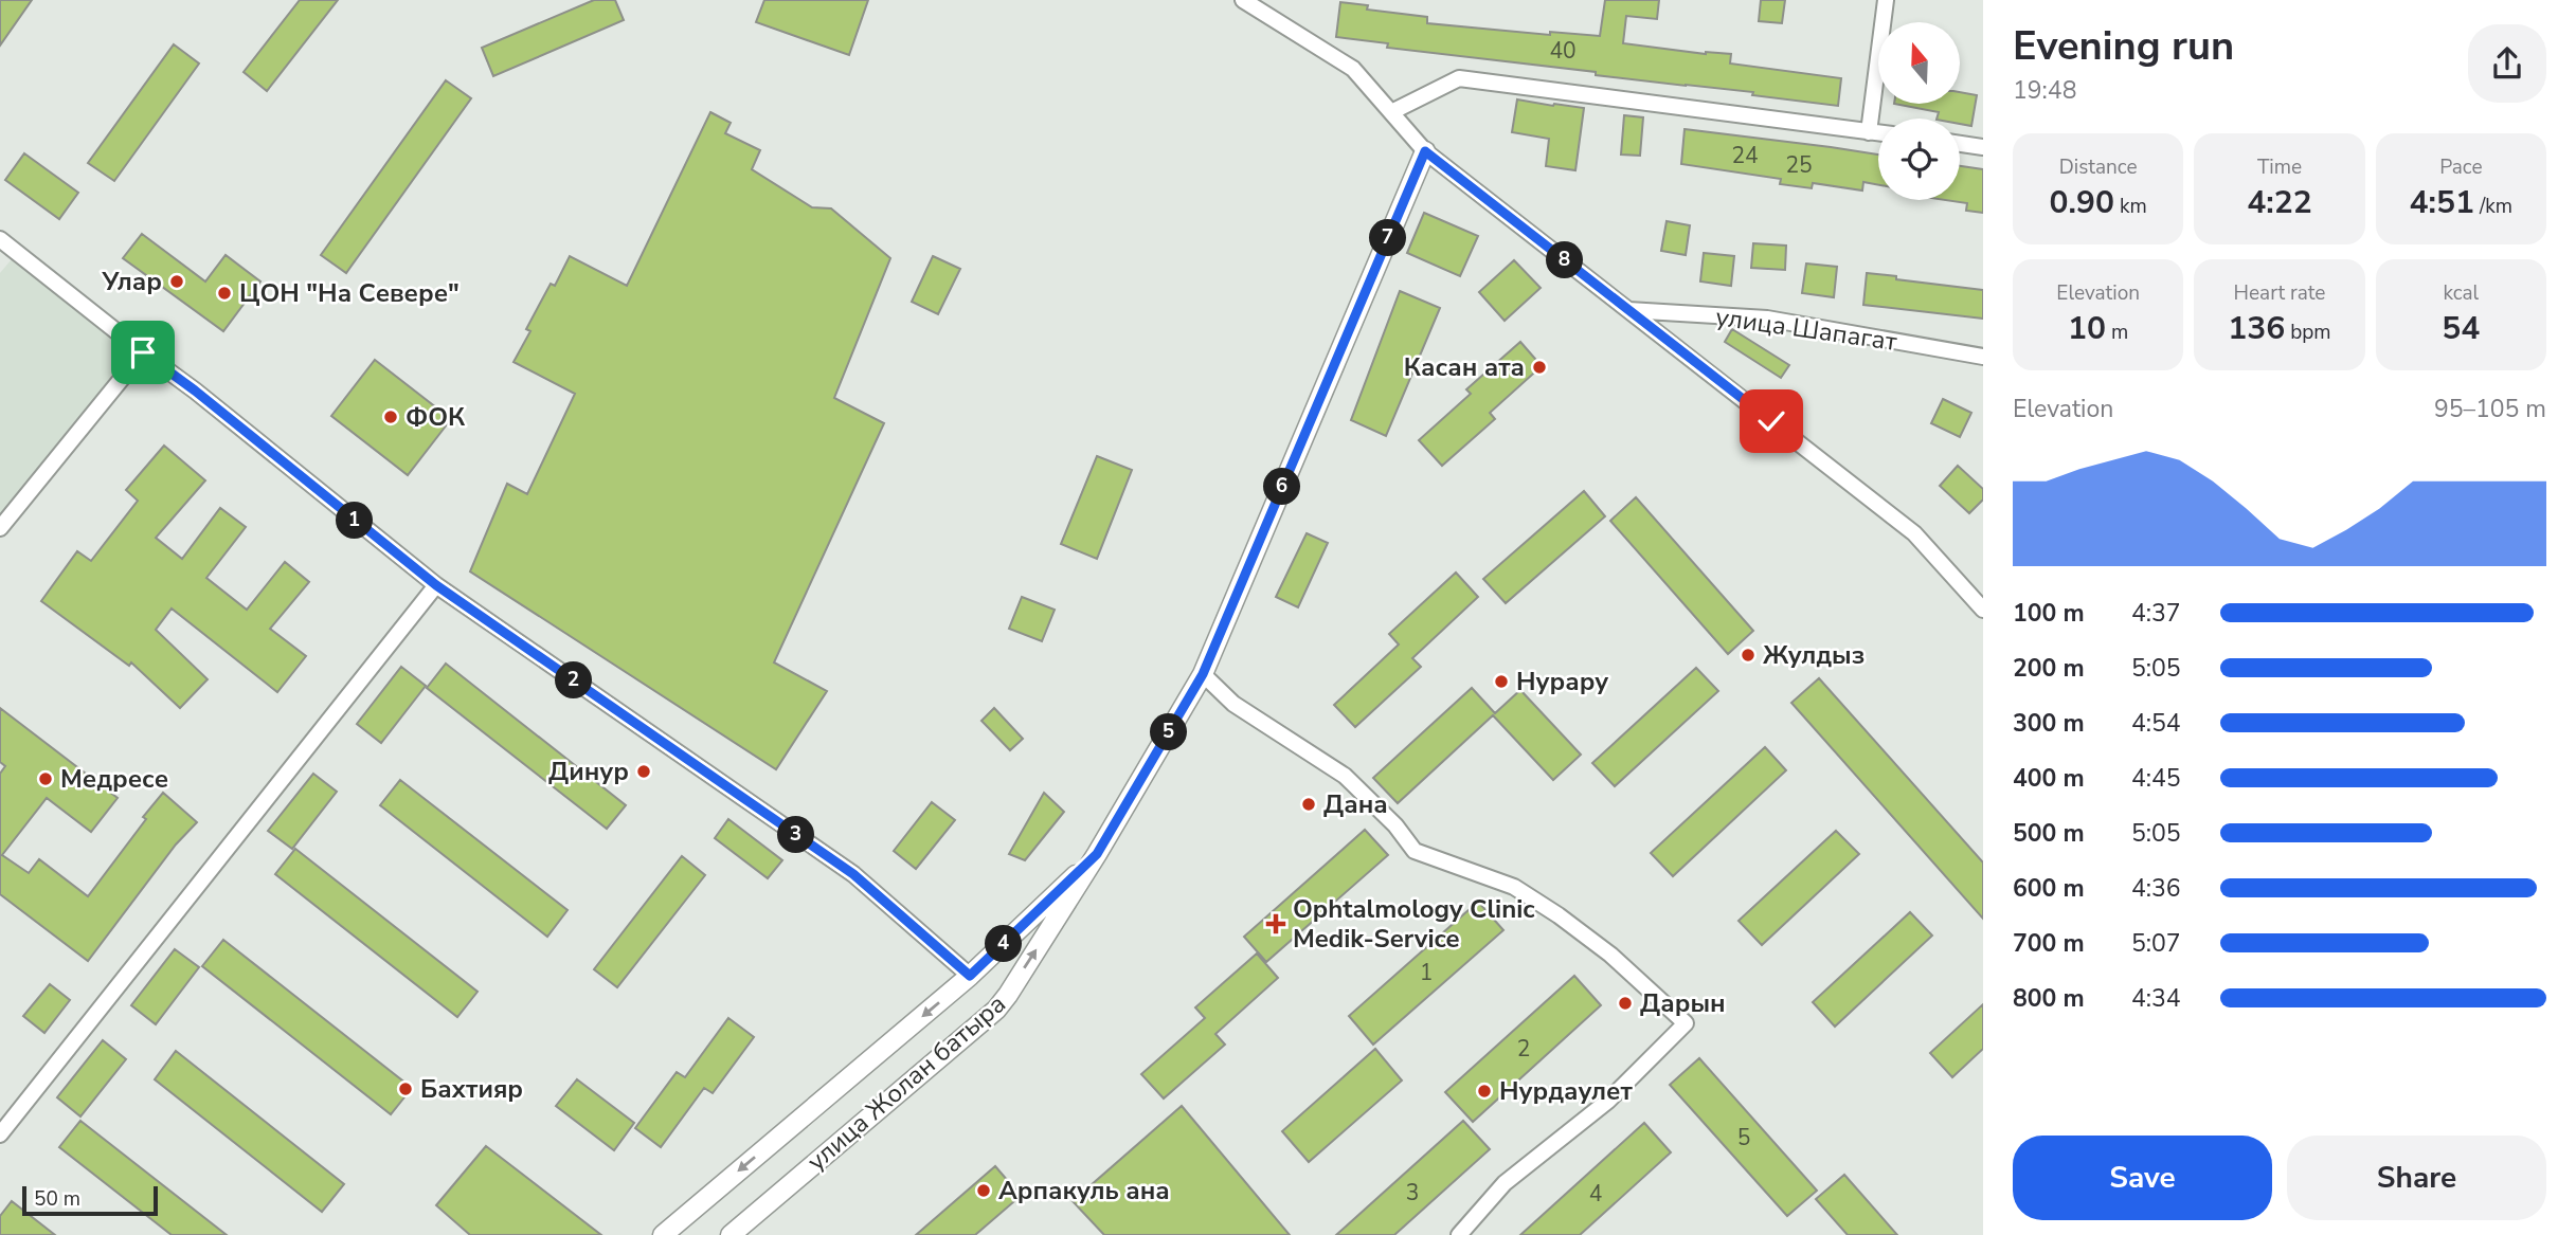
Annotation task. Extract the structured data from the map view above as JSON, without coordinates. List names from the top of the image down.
{
  "streets": {
    "street": ["улица Шапагат", "улица Жолан батыра"]
  },
  "places": {
    "other": [
      "Улар",
      "ЦОН \"На Севере\"",
      "Касан ата",
      "ФОК",
      "Жулдыз",
      "Нурару",
      "Динур",
      "Медресе",
      "Дана",
      "Дарын",
      "Бахтияр",
      "Нурдаулет",
      "Арпакуль ана"
    ],
    "health": ["Ophtalmology Clinic Medik-Service"]
  },
  "house_numbers": [
    "40",
    "24",
    "25",
    "1",
    "2",
    "5",
    "3",
    "4"
  ],
  "scale_bar": "50 m",
  "north": "top",
  "page": {
    "heading": ["Evening run", "19:48"],
    "stats": [
      ["Distance", "0.90 km"],
      ["Time", "4:22"],
      ["Pace", "4:51 /km"],
      ["Elevation", "10 m"],
      ["Heart rate", "136 bpm"],
      ["kcal", "54"]
    ],
    "pins": [
      "7",
      "8",
      "6",
      "1",
      "2",
      "5",
      "3",
      "4"
    ],
    "chart": ["Elevation", "95–105 m"],
    "list": [
      {
        "name": "100 m",
        "note": "4:37"
      },
      {
        "name": "200 m",
        "note": "5:05"
      },
      {
        "name": "300 m",
        "note": "4:54"
      },
      {
        "name": "400 m",
        "note": "4:45"
      },
      {
        "name": "500 m",
        "note": "5:05"
      },
      {
        "name": "600 m",
        "note": "4:36"
      },
      {
        "name": "700 m",
        "note": "5:07"
      },
      {
        "name": "800 m",
        "note": "4:34"
      }
    ],
    "buttons": ["Save", "Share"],
    "scale": "50 m"
  }
}
